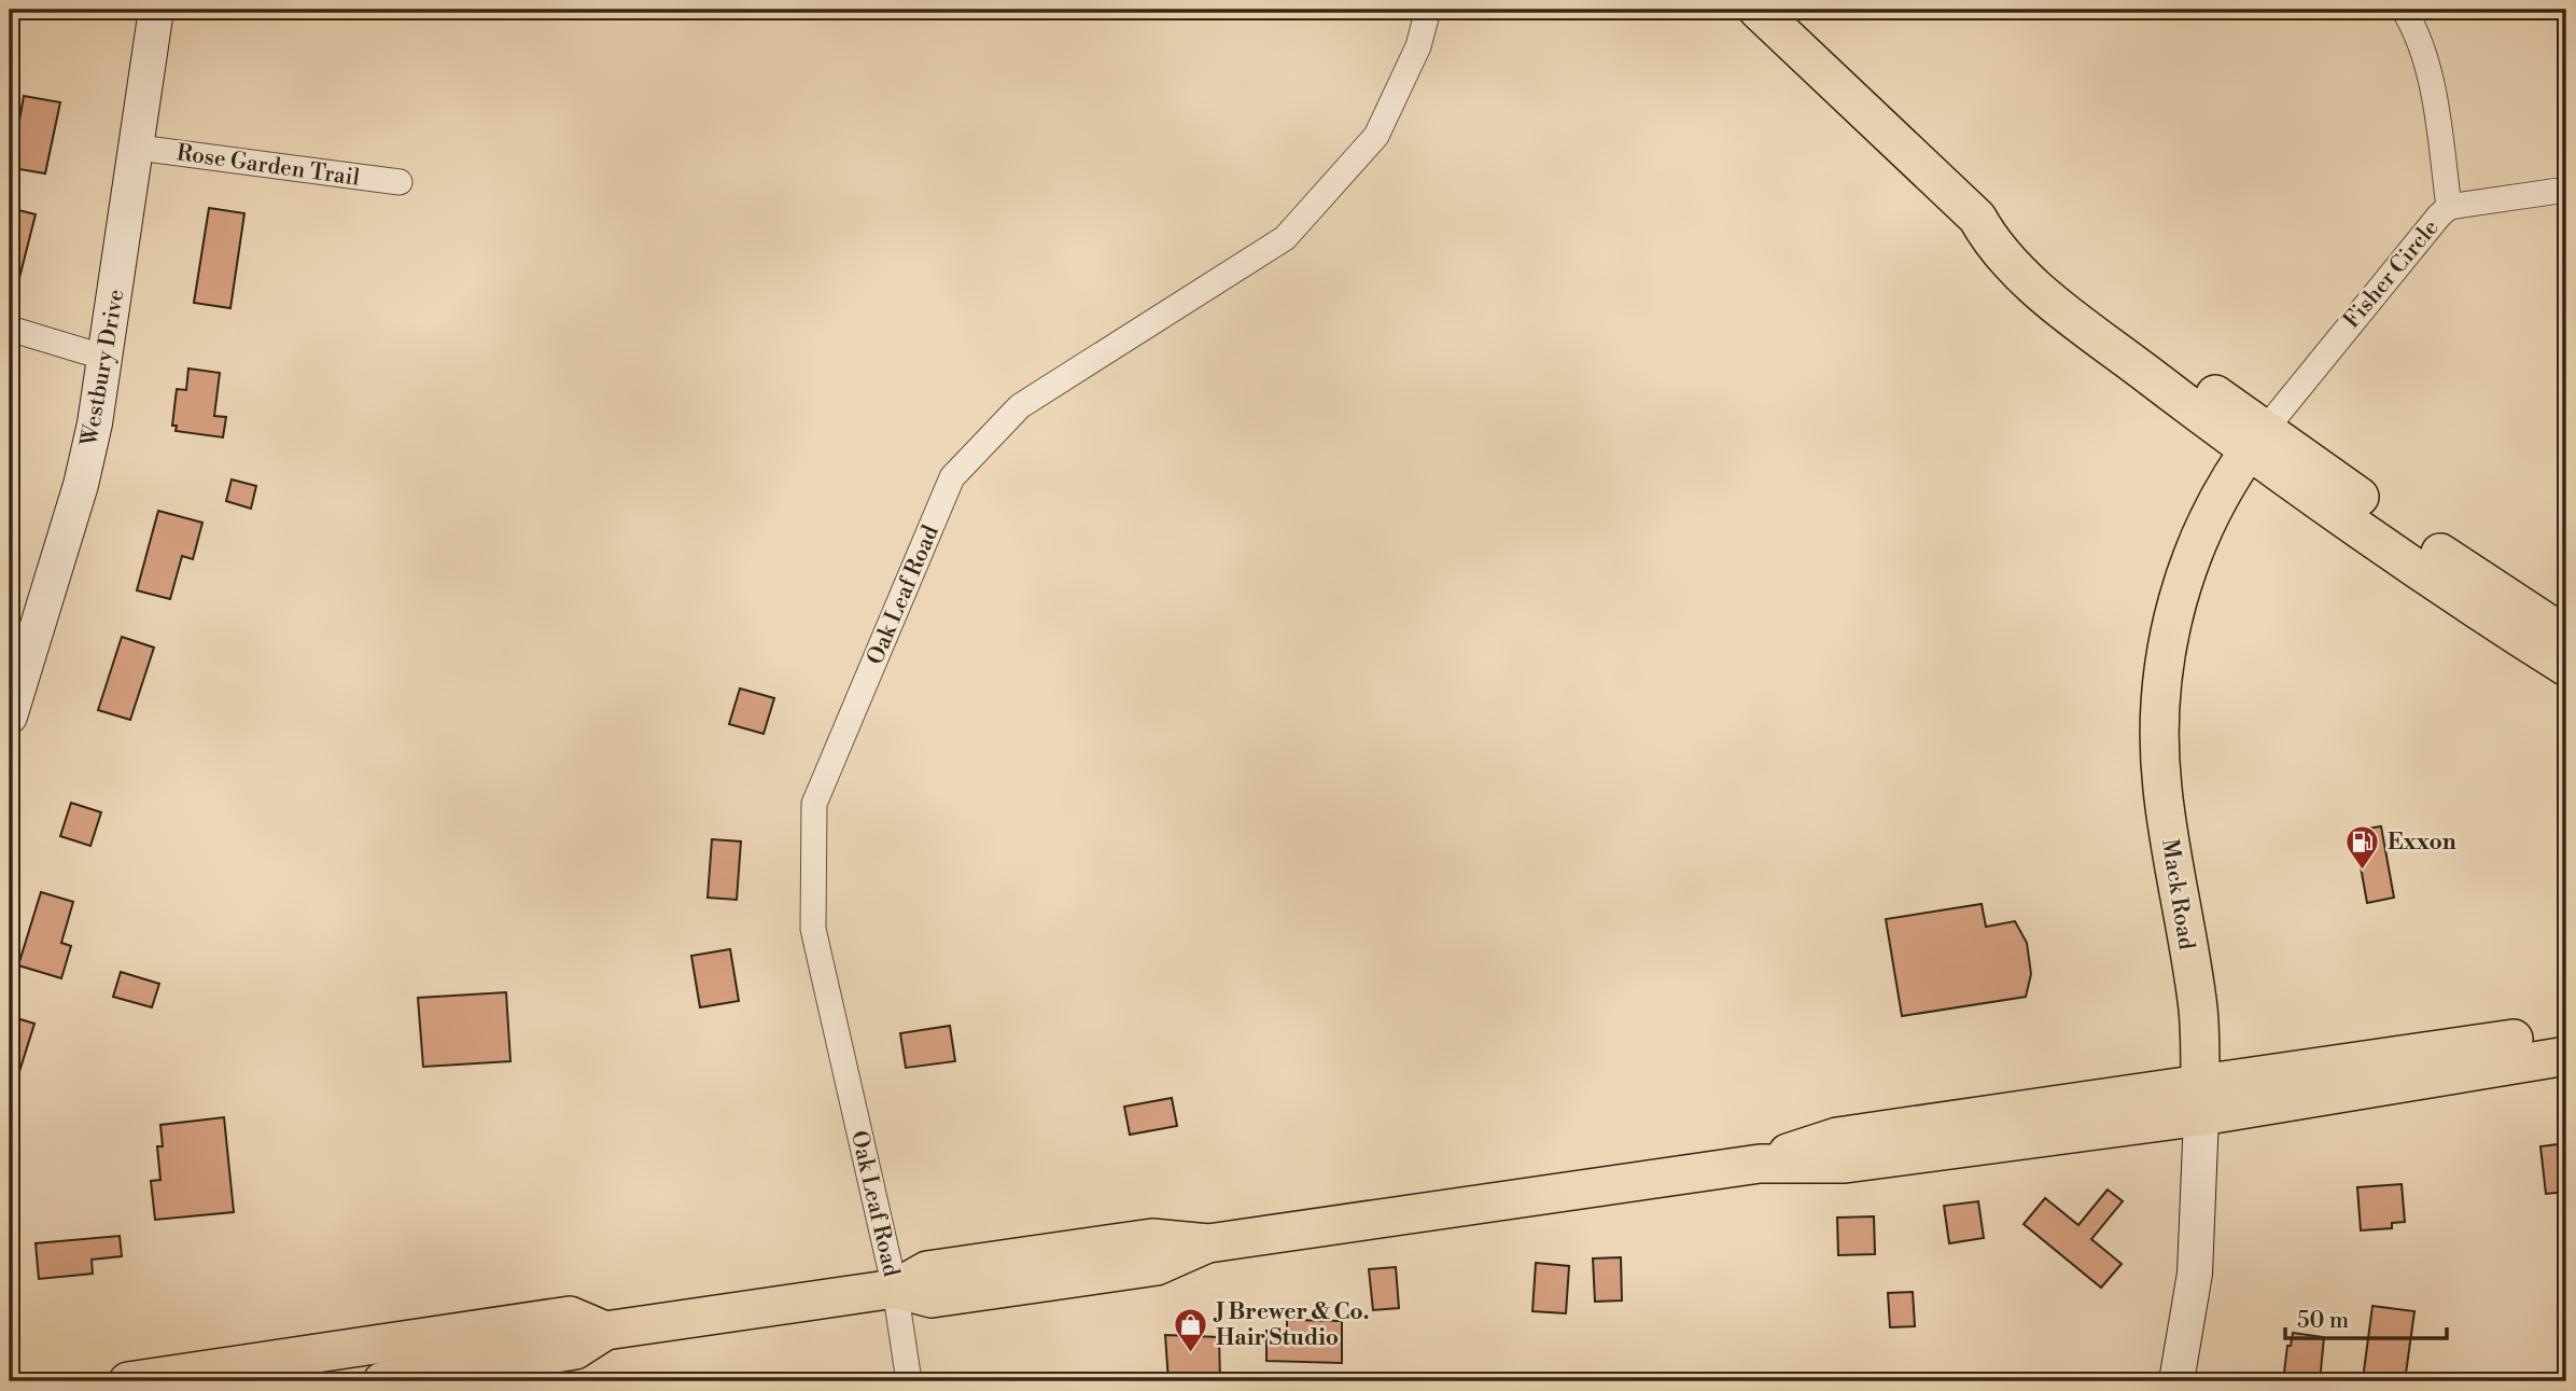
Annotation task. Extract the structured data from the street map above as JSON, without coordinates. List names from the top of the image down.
{
  "streets": {
    "main road": ["Mack Road"],
    "street": [
      "Rose Garden Trail",
      "Fisher Circle",
      "Westbury Drive",
      "Oak Leaf Road"
    ]
  },
  "crossings": [
    ["Rose Garden Trail", "Westbury Drive"],
    ["Fisher Circle", "Mack Road"]
  ],
  "places": {
    "fuel station": ["Exxon"],
    "shop": ["J Brewer & Co. Hair Studio"]
  },
  "scale_bar": "50 m"
}
